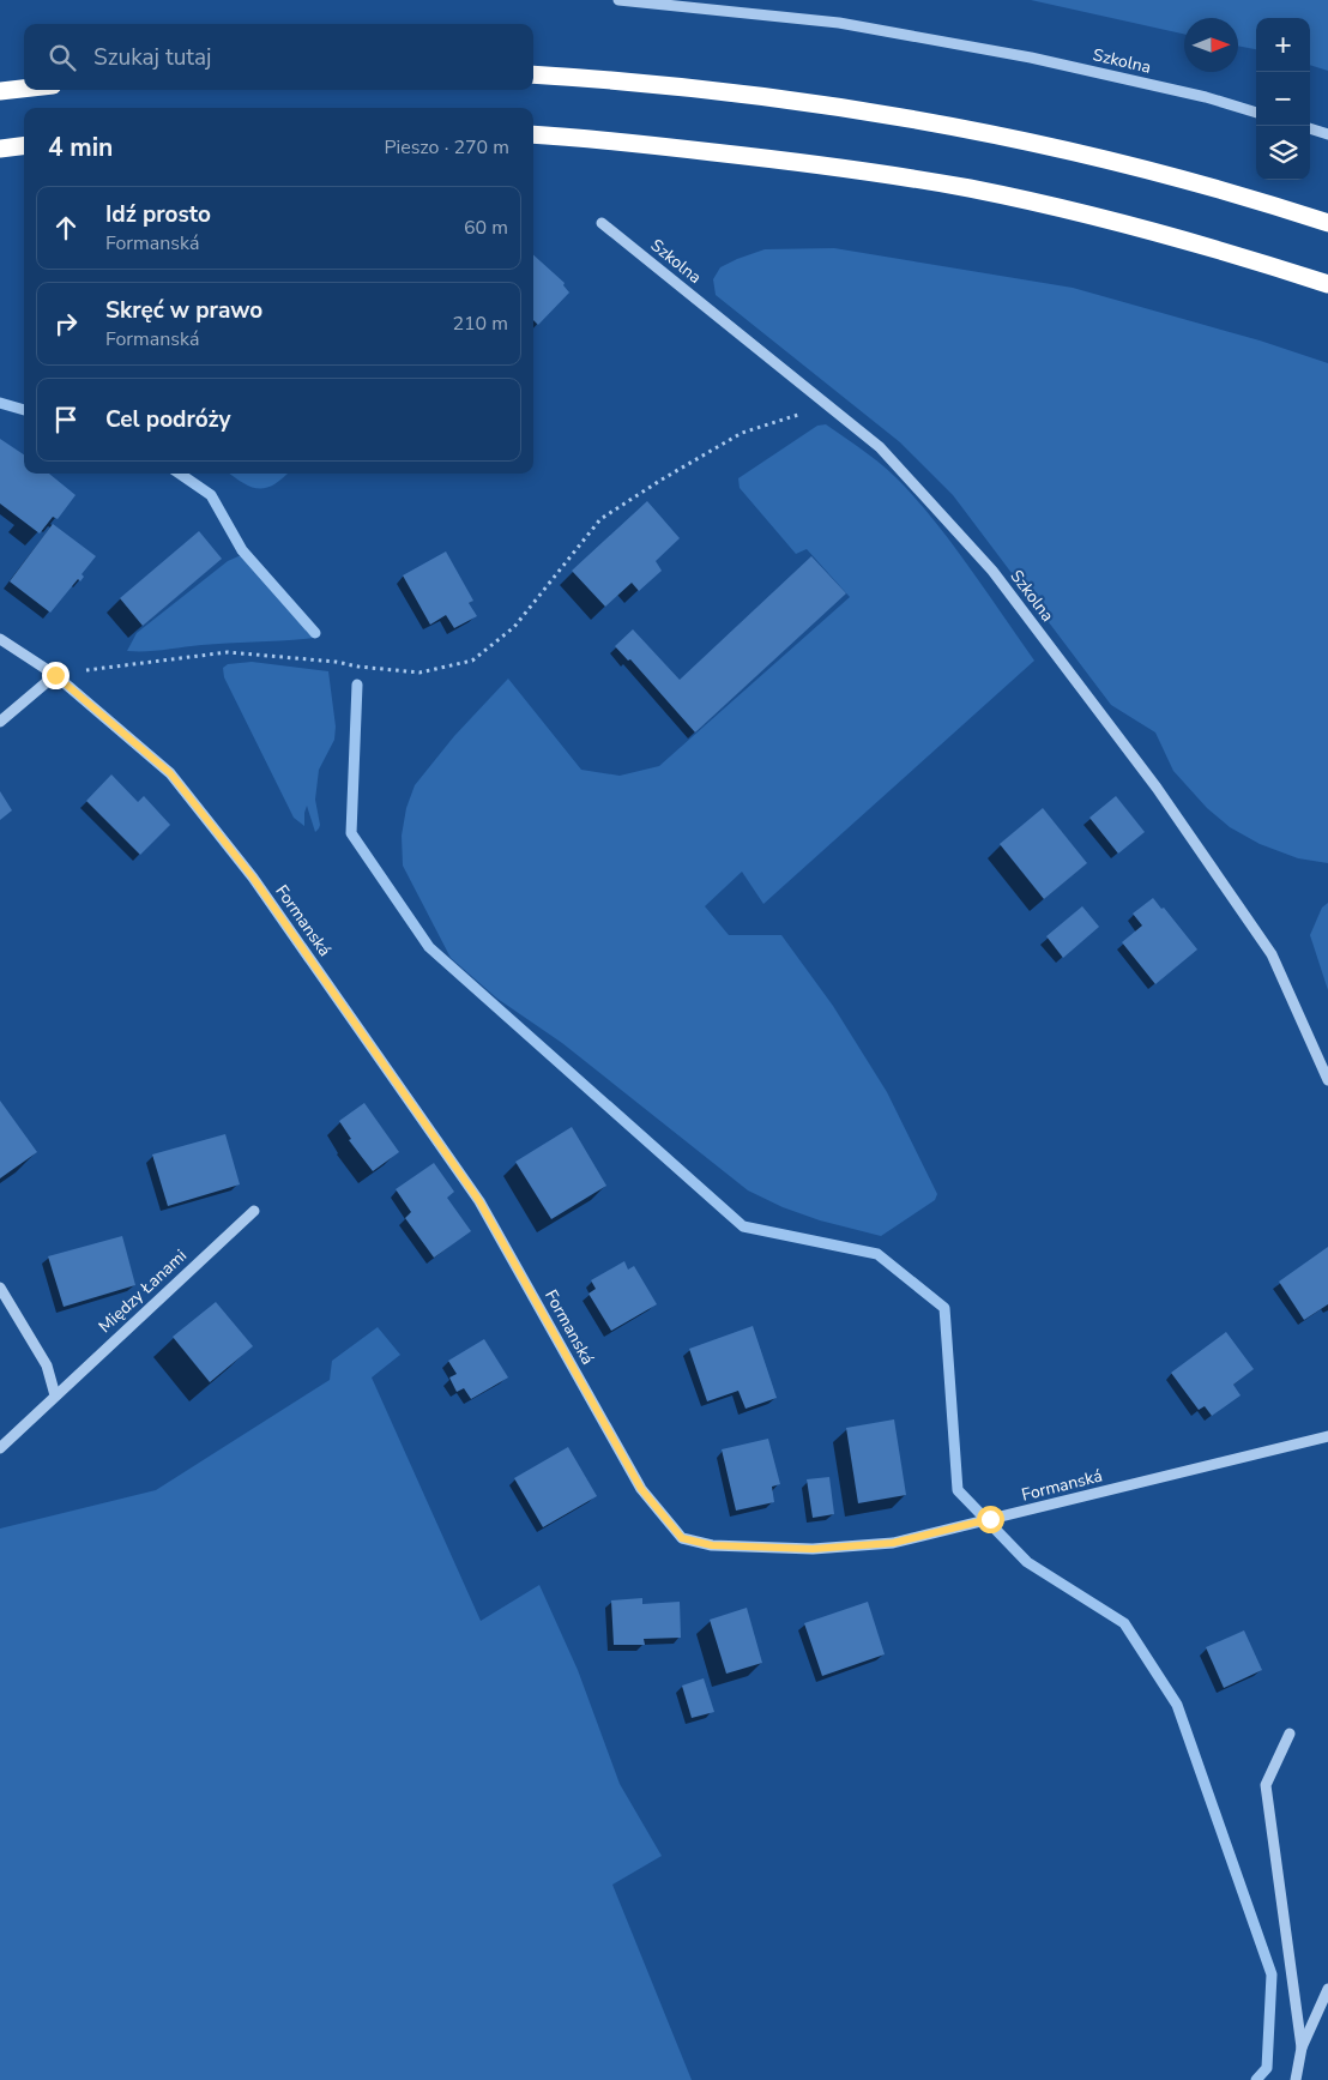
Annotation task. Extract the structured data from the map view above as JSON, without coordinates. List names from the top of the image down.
{
  "streets": {
    "street": ["Szkolna", "Formanská", "Między Łanami"]
  },
  "north": "right",
  "page": {
    "map_buttons": ["+", "−"],
    "search": "Szukaj tutaj",
    "heading": ["4 min", "Pieszo · 270 m"],
    "list": [
      ["Idź prosto", "Formanská", "60 m"],
      ["Skręć w prawo", "Formanská", "210 m"],
      "Cel podróży"
    ]
  }
}
